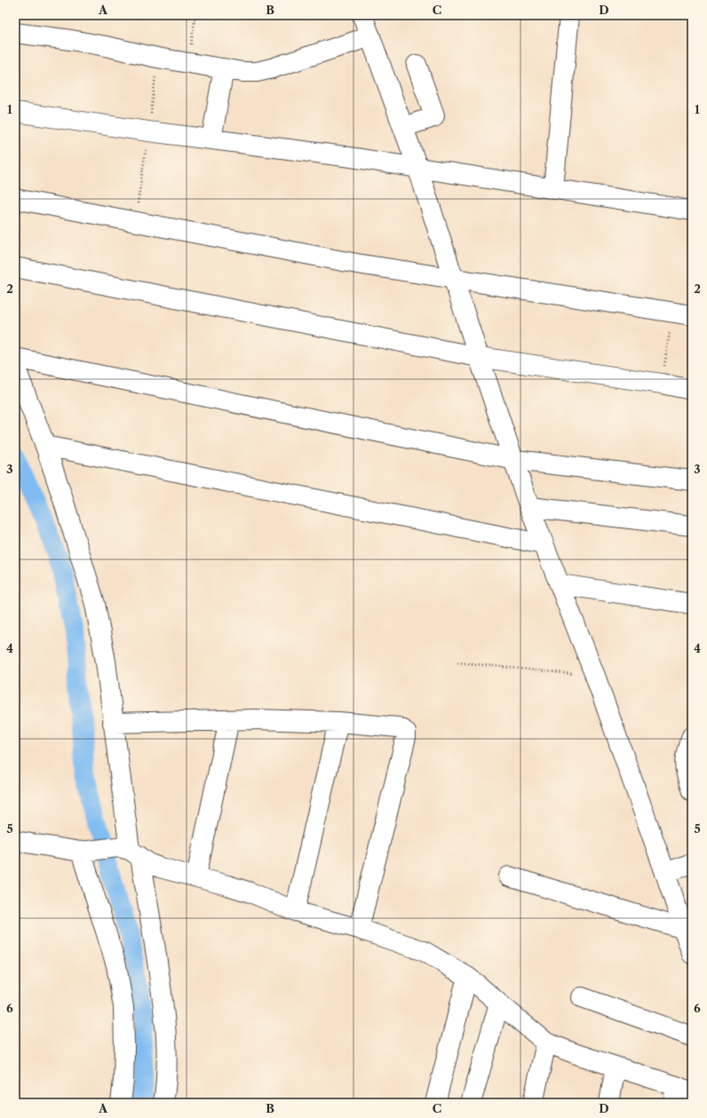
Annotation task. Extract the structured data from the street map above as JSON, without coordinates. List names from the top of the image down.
{
  "grid": {
    "columns": [
      "A",
      "B",
      "C",
      "D"
    ],
    "rows": [
      "1",
      "2",
      "3",
      "4",
      "5",
      "6"
    ]
  }
}
